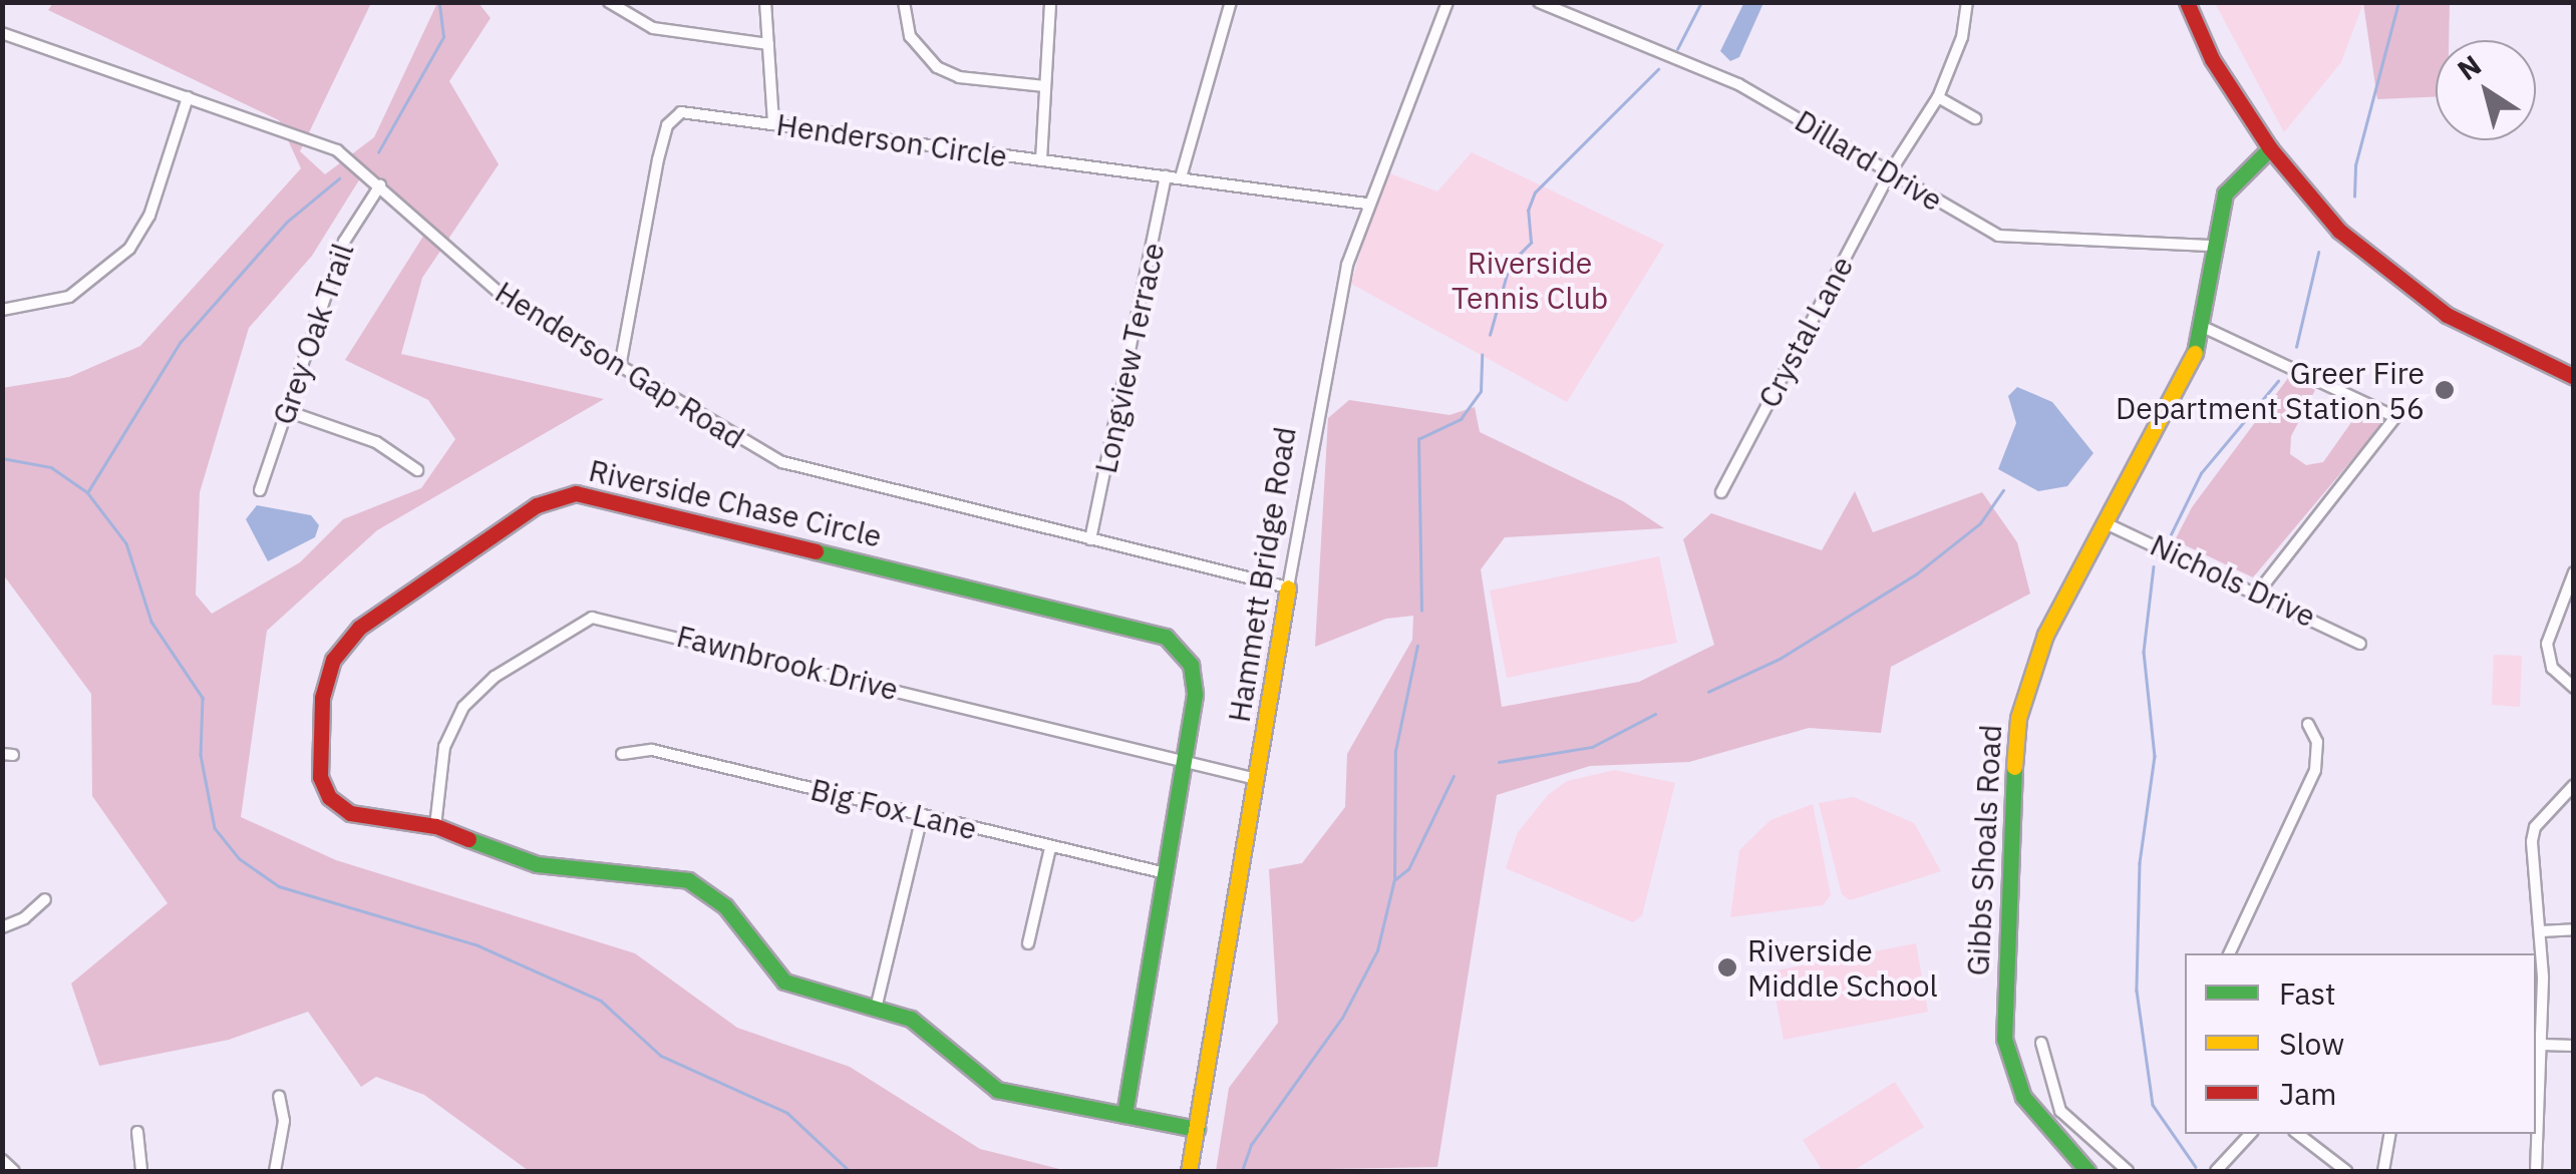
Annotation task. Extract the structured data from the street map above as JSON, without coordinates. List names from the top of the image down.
{
  "streets": {
    "street": [
      "Henderson Circle",
      "Dillard Drive",
      "Crystal Lane",
      "Grey Oak Trail",
      "Longview Terrace",
      "Henderson Gap Road",
      "Riverside Chase Circle",
      "Hammett Bridge Road",
      "Nichols Drive",
      "Fawnbrook Drive",
      "Big Fox Lane",
      "Gibbs Shoals Road"
    ]
  },
  "crossings": [
    ["Henderson Circle", "Longview Terrace"],
    ["Henderson Circle", "Henderson Gap Road"],
    ["Henderson Circle", "Hammett Bridge Road"],
    ["Dillard Drive", "Crystal Lane"],
    ["Dillard Drive", "Gibbs Shoals Road"],
    ["Grey Oak Trail", "Henderson Gap Road"],
    ["Longview Terrace", "Henderson Gap Road"],
    ["Henderson Gap Road", "Hammett Bridge Road"],
    ["Riverside Chase Circle", "Hammett Bridge Road"],
    ["Riverside Chase Circle", "Fawnbrook Drive"],
    ["Riverside Chase Circle", "Big Fox Lane"],
    ["Hammett Bridge Road", "Fawnbrook Drive"],
    ["Nichols Drive", "Gibbs Shoals Road"]
  ],
  "parks": ["Riverside Tennis Club"],
  "places": ["Greer Fire Department Station 56", "Riverside Middle School"],
  "legend": ["Fast", "Slow", "Jam"],
  "north": "top left"
}
